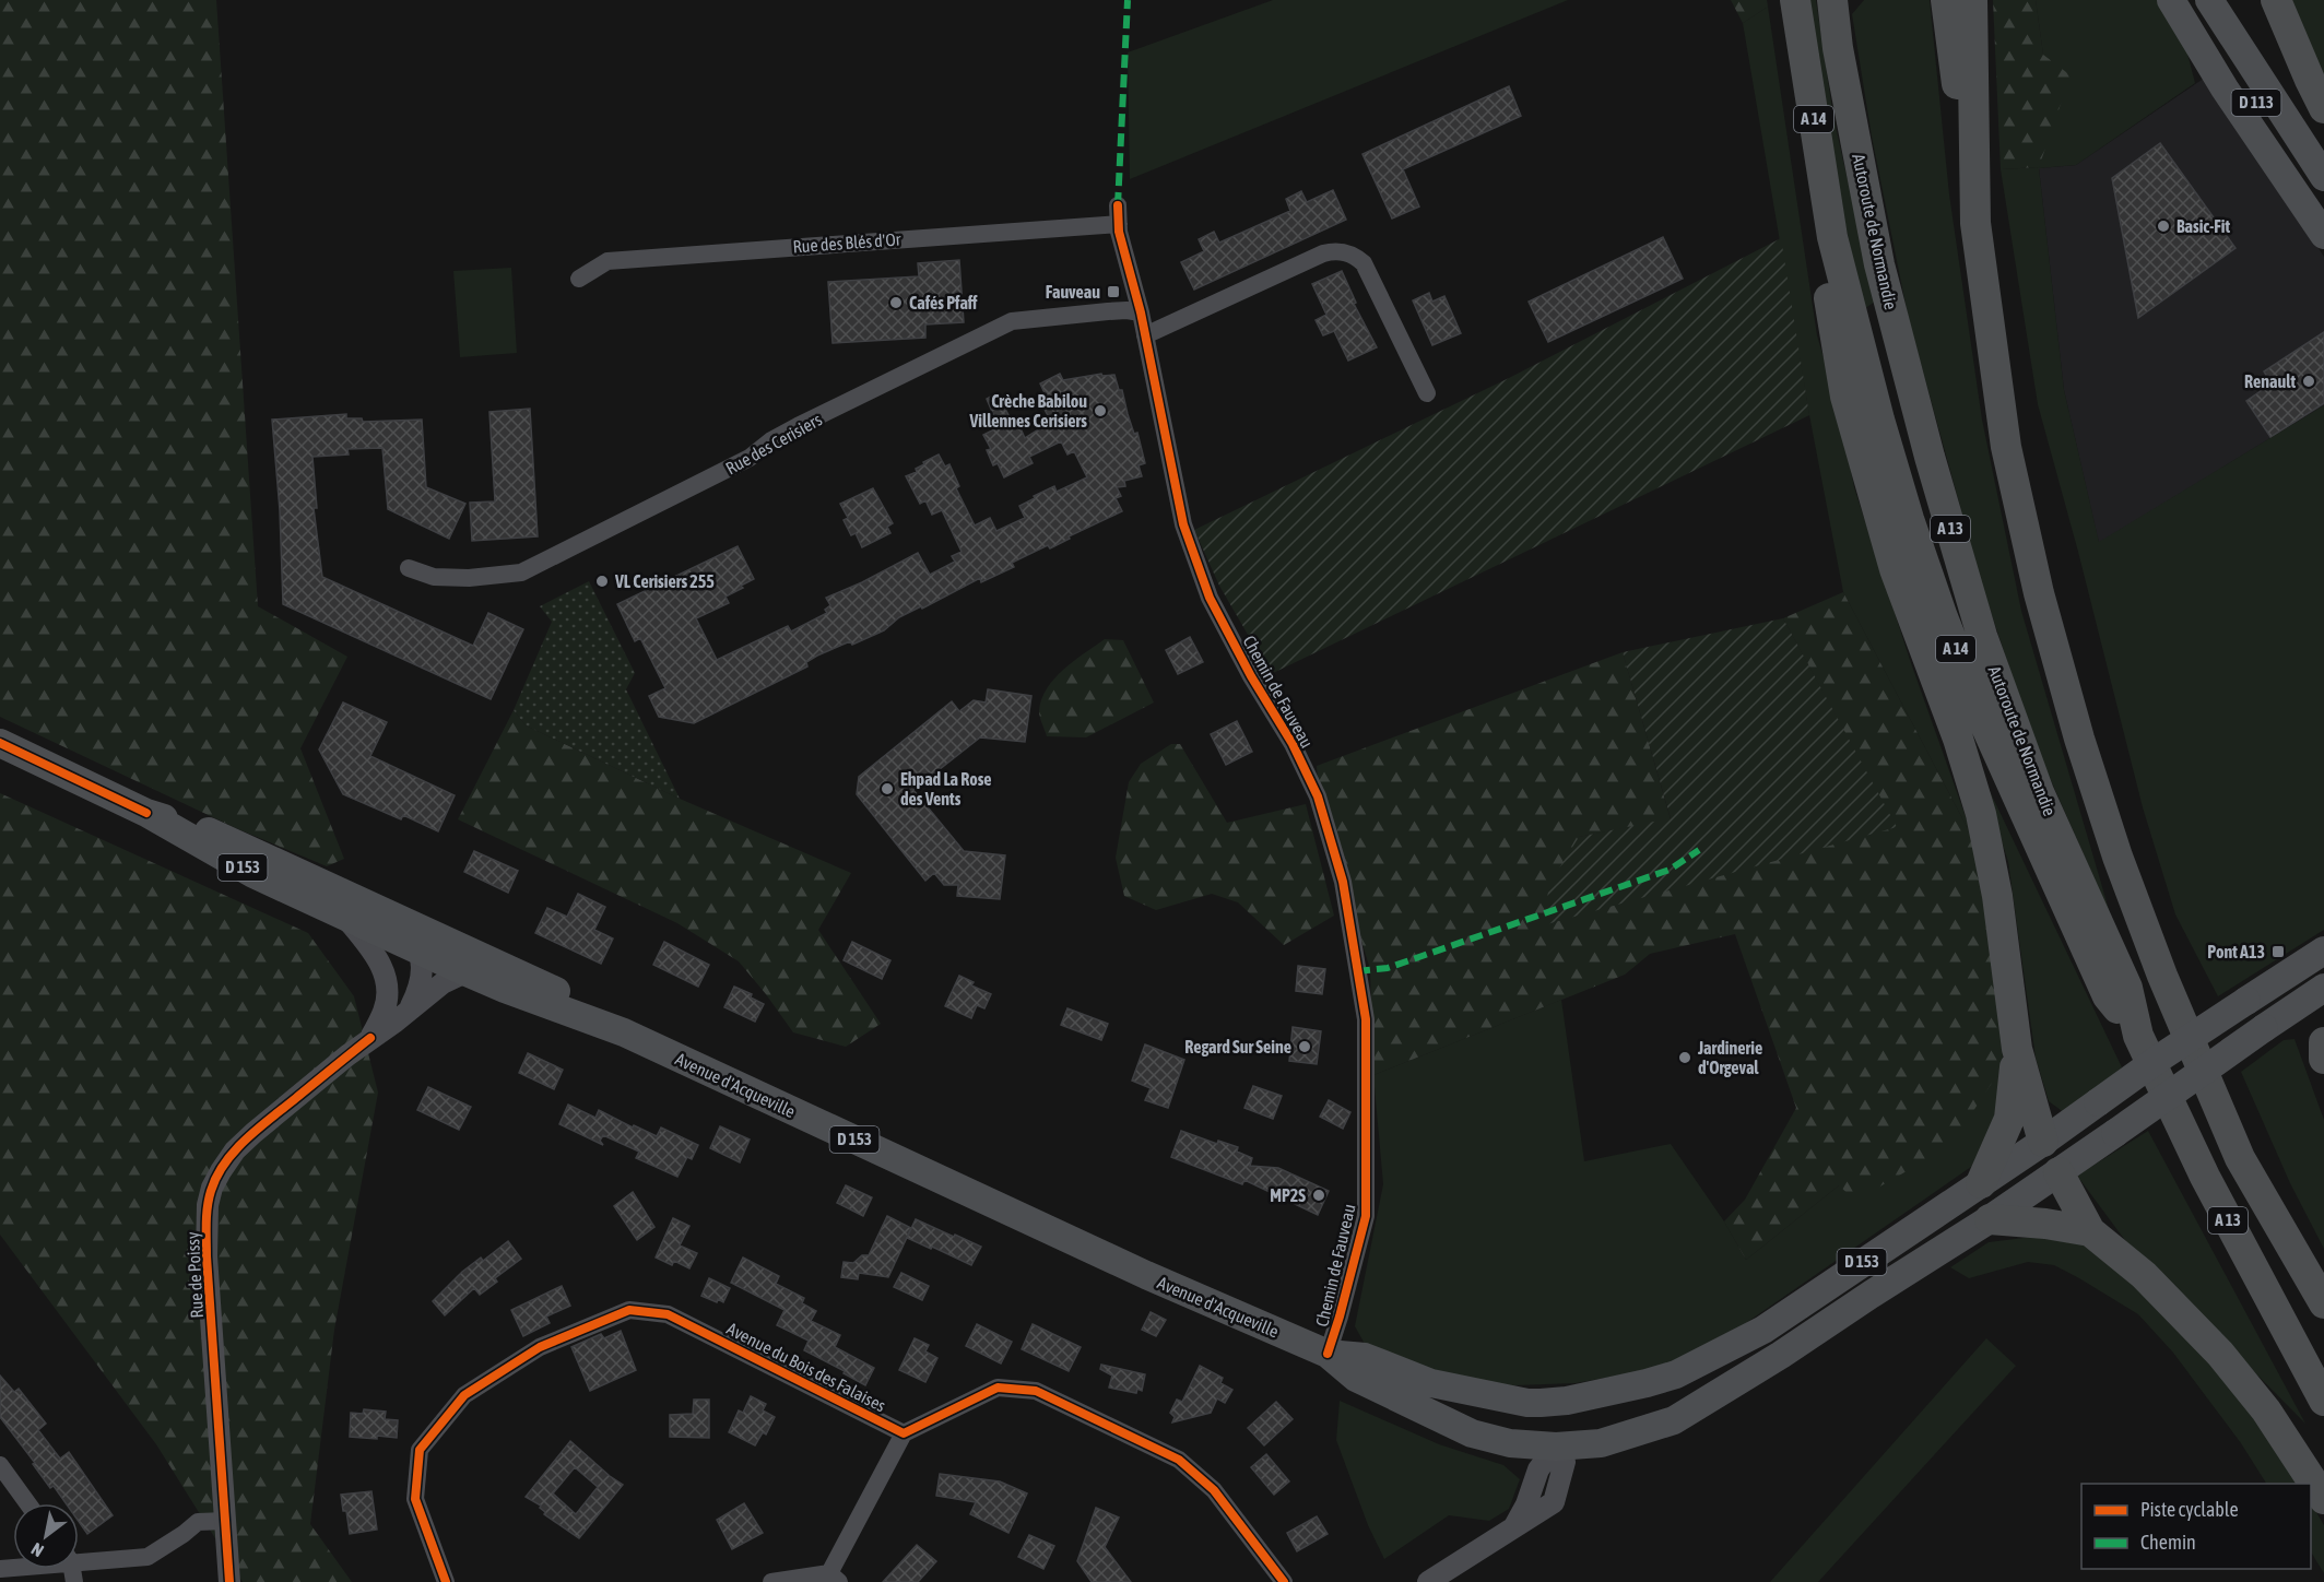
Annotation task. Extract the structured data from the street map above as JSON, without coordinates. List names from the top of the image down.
{
  "streets": {
    "highway": ["A 14", "Autoroute de Normandie", "A 13"],
    "main road": ["D 113", "D 153", "Avenue d'Acqueville"],
    "street": [
      "Rue des Blés d'Or",
      "Rue des Cerisiers",
      "Chemin de Fauveau",
      "Rue de Poissy",
      "Avenue du Bois des Falaises"
    ]
  },
  "crossings": [
    ["A 14", "Autoroute de Normandie"],
    ["Rue des Blés d'Or", "Chemin de Fauveau"],
    ["Rue des Cerisiers", "Chemin de Fauveau"],
    ["Chemin de Fauveau", "D 153"],
    ["Chemin de Fauveau", "Avenue d'Acqueville"],
    ["D 153", "Avenue d'Acqueville"],
    ["Avenue d'Acqueville", "Rue de Poissy"]
  ],
  "places": {
    "other": [
      "Basic-Fit",
      "Cafés Pfaff",
      "Renault",
      "Crèche Babilou Villennes Cerisiers",
      "VL Cerisiers 255",
      "Ehpad La Rose des Vents",
      "Regard Sur Seine",
      "Jardinerie d'Orgeval",
      "MP2S"
    ],
    "transit": ["Fauveau", "Pont A13"]
  },
  "legend": ["Piste cyclable", "Chemin"],
  "north": "bottom left"
}
